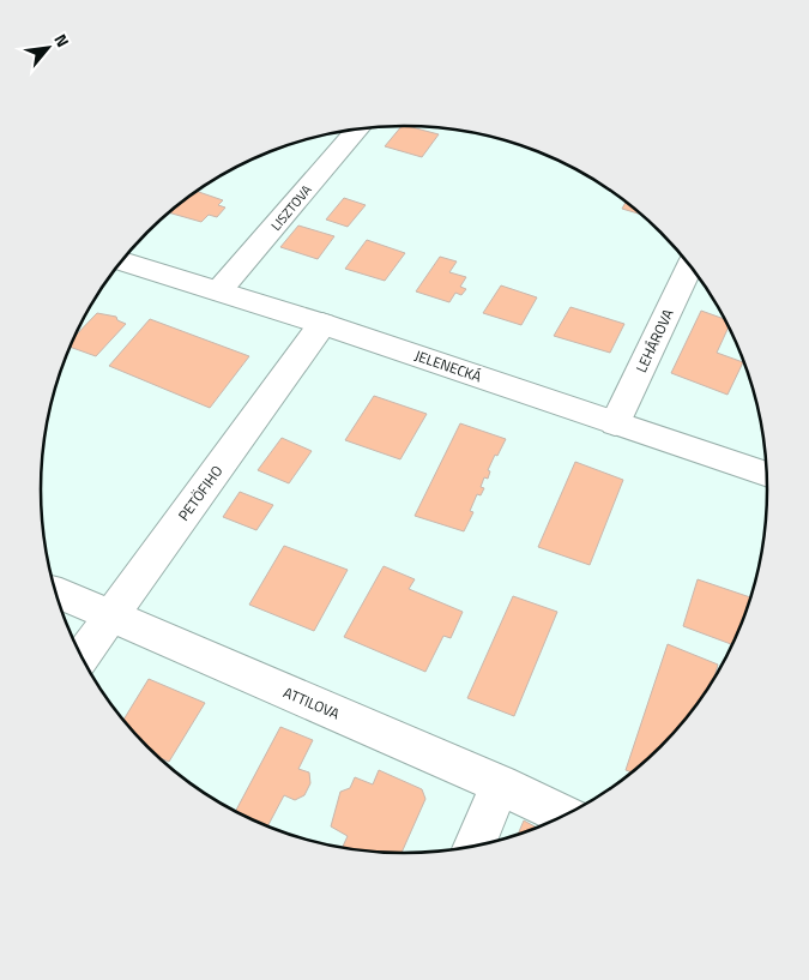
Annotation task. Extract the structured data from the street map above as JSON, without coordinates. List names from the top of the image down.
{
  "streets": {
    "street": [
      "LISZTOVA",
      "LEHÁROVA",
      "JELENECKÁ",
      "PETÖFIHO",
      "ATTILOVA"
    ]
  },
  "crossings": [
    ["LISZTOVA", "JELENECKÁ"],
    ["LEHÁROVA", "JELENECKÁ"],
    ["JELENECKÁ", "PETÖFIHO"],
    ["PETÖFIHO", "ATTILOVA"]
  ],
  "north": "top right"
}
